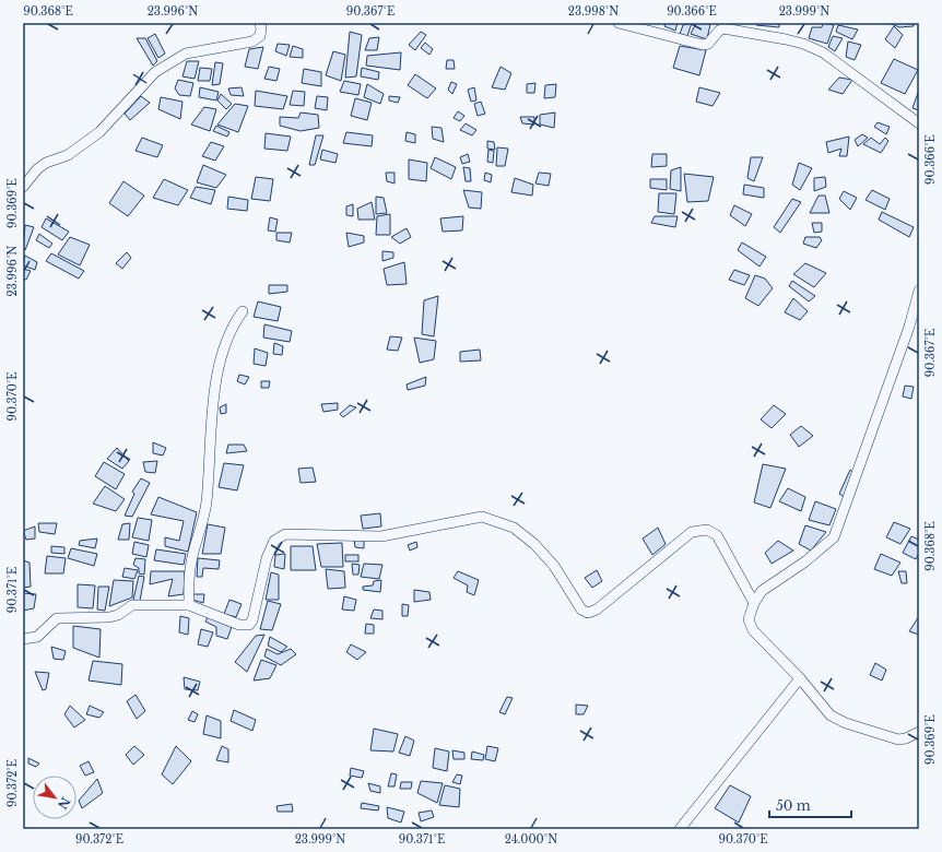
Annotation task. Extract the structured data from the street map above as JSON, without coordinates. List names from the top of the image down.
{
  "scale_bar": "50 m",
  "north": "bottom right",
  "coordinates": [
    "90.368°E",
    "23.996°N",
    "90.367°E",
    "23.998°N",
    "90.366°E",
    "23.999°N",
    "90.369°E",
    "90.370°E",
    "90.371°E",
    "90.372°E",
    "24.000°N"
  ]
}
